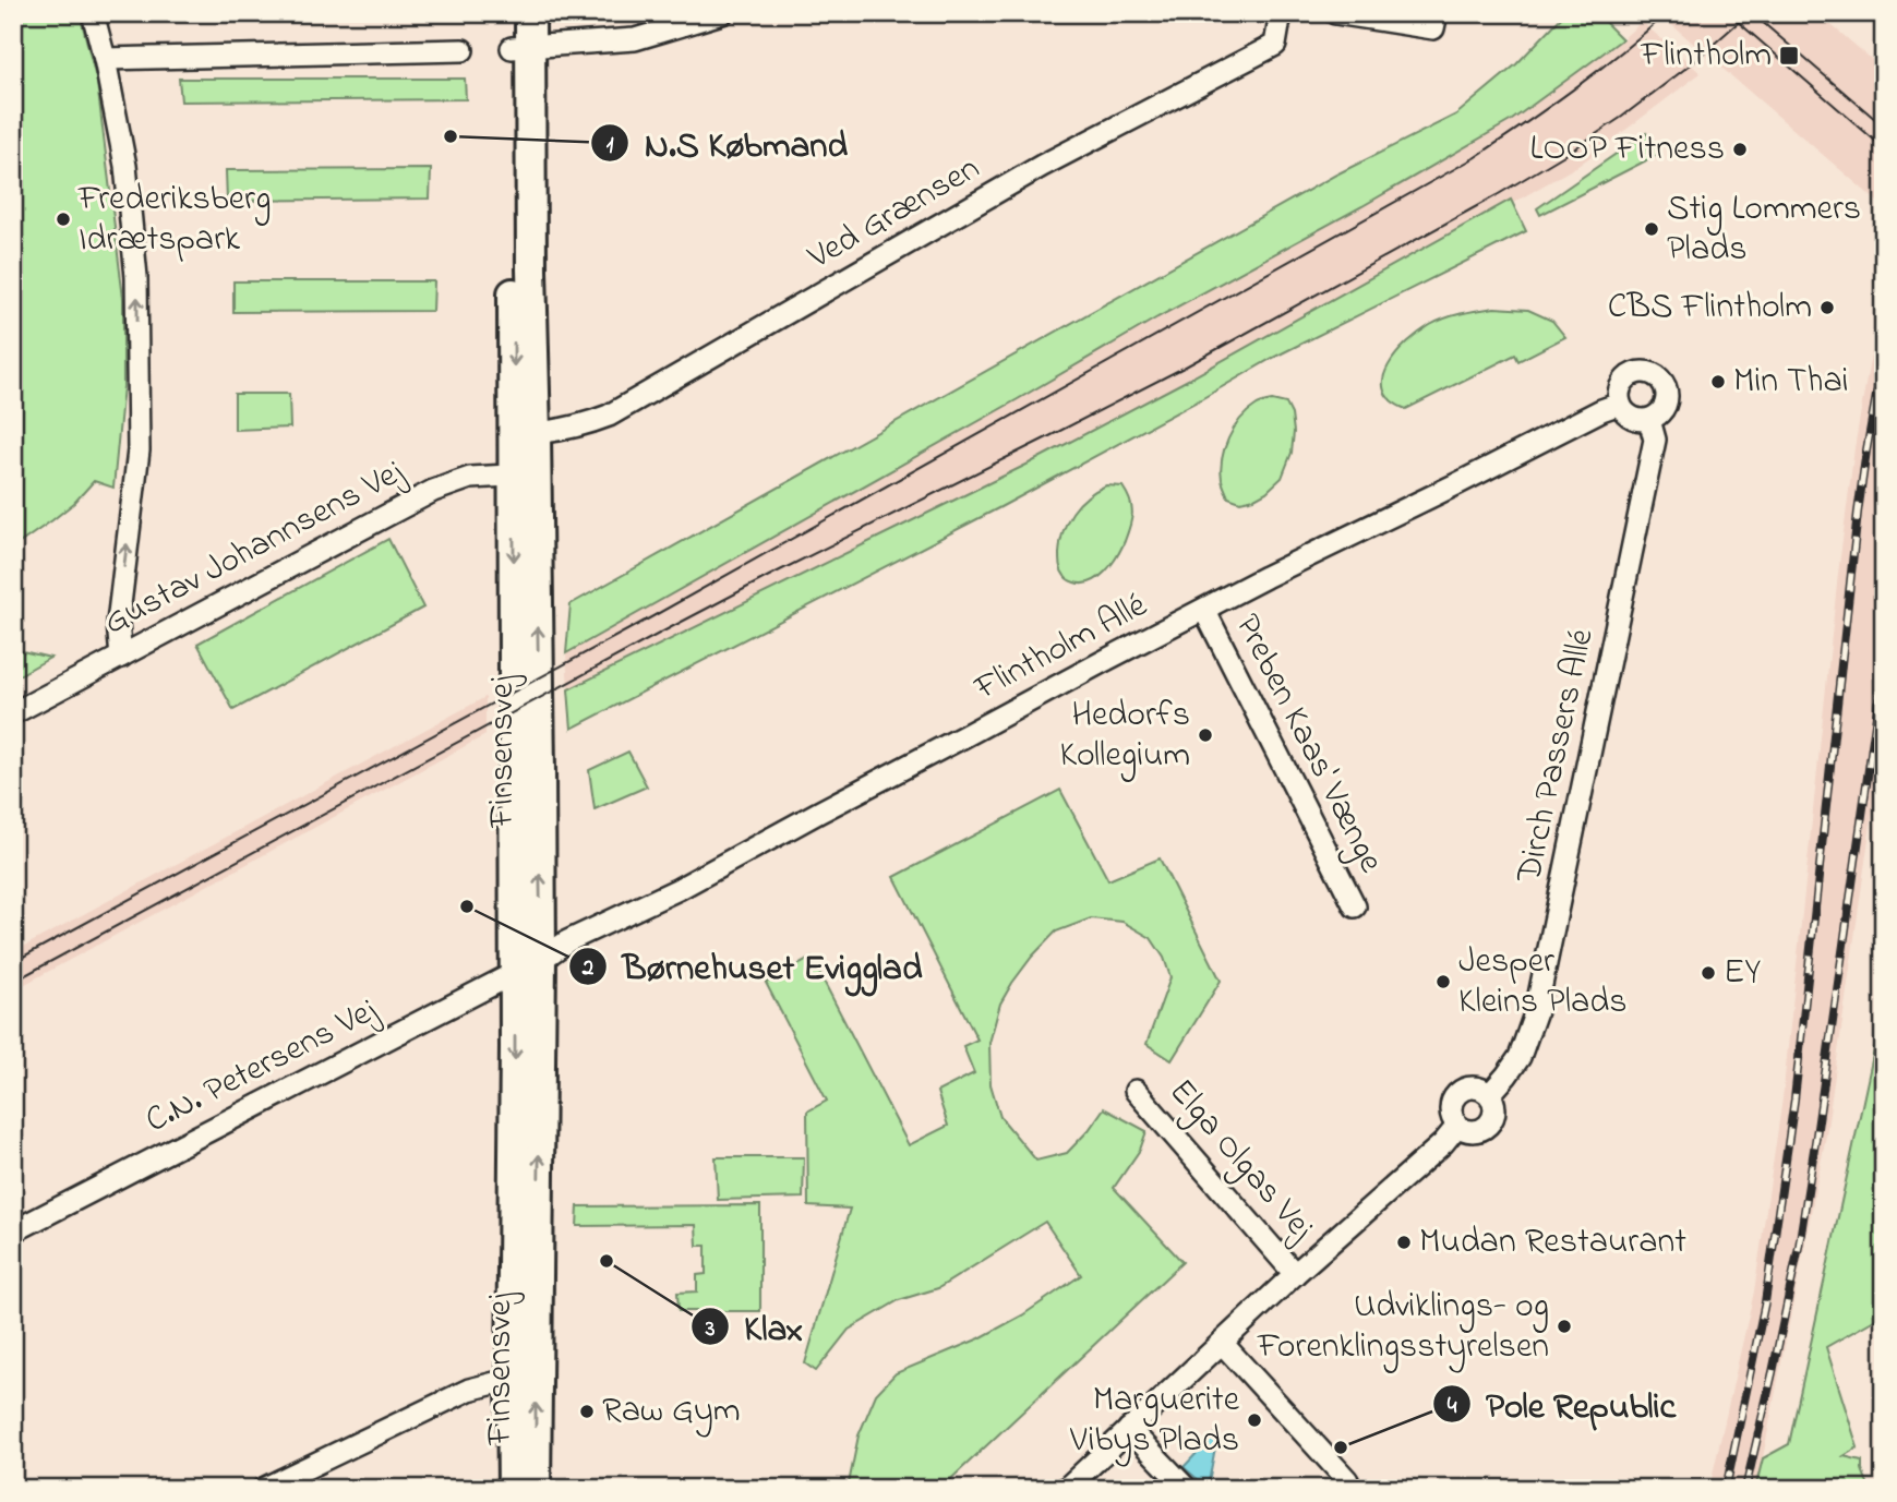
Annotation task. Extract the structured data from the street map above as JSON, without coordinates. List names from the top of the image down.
{
  "streets": {
    "street": [
      "Ved Grænsen",
      "Gustav Johannsens Vej",
      "Flintholm Allé",
      "Preben Kaas' Vænge",
      "Finsensvej",
      "Dirch Passers Allé",
      "C.N. Petersens Vej",
      "Elga Olgas Vej"
    ]
  },
  "crossings": [
    ["Ved Grænsen", "Finsensvej"],
    ["Gustav Johannsens Vej", "Finsensvej"],
    ["Flintholm Allé", "Preben Kaas' Vænge"],
    ["Flintholm Allé", "Finsensvej"],
    ["Flintholm Allé", "Dirch Passers Allé"],
    ["Flintholm Allé", "C.N. Petersens Vej"],
    ["Finsensvej", "C.N. Petersens Vej"]
  ],
  "places": {
    "transit": ["Flintholm"],
    "other": [
      "N.S Købmand",
      "LOOP Fitness",
      "Frederiksberg Idrætspark",
      "Stig Lommers Plads",
      "CBS Flintholm",
      "Min Thai",
      "Hedorfs Kollegium",
      "Børnehuset Evigglad",
      "EY",
      "Jesper Kleins Plads",
      "Mudan Restaurant",
      "Klax",
      "Udviklings- og Forenklingsstyrelsen",
      "Raw Gym",
      "Marguerite Vibys Plads",
      "Pole Republic"
    ]
  }
}
